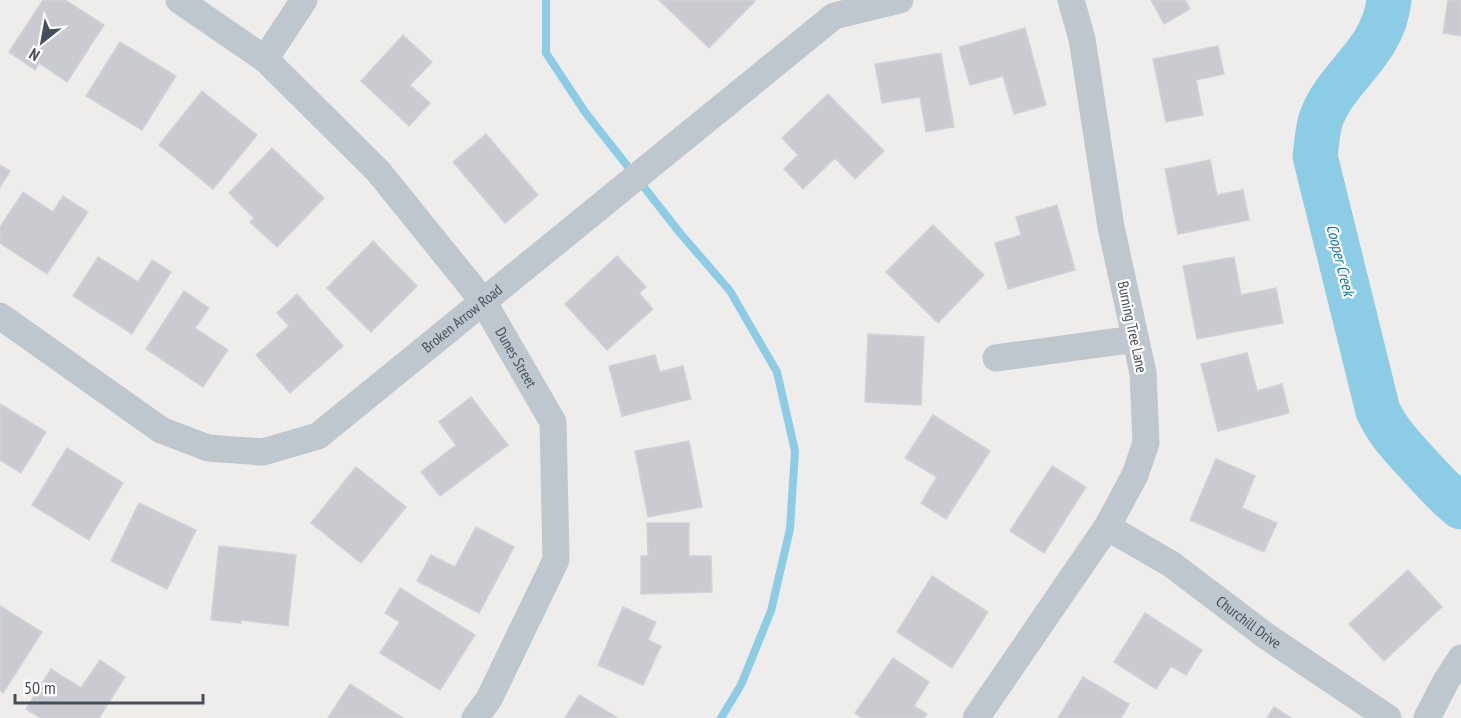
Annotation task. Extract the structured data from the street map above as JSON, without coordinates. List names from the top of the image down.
{
  "streets": {
    "street": [
      "Broken Arrow Road",
      "Burning Tree Lane",
      "Dunes Street",
      "Churchill Drive"
    ]
  },
  "crossings": [
    ["Broken Arrow Road", "Dunes Street"],
    ["Burning Tree Lane", "Churchill Drive"]
  ],
  "water": ["Cooper Creek"],
  "scale_bar": "50 m",
  "north": "bottom left"
}
